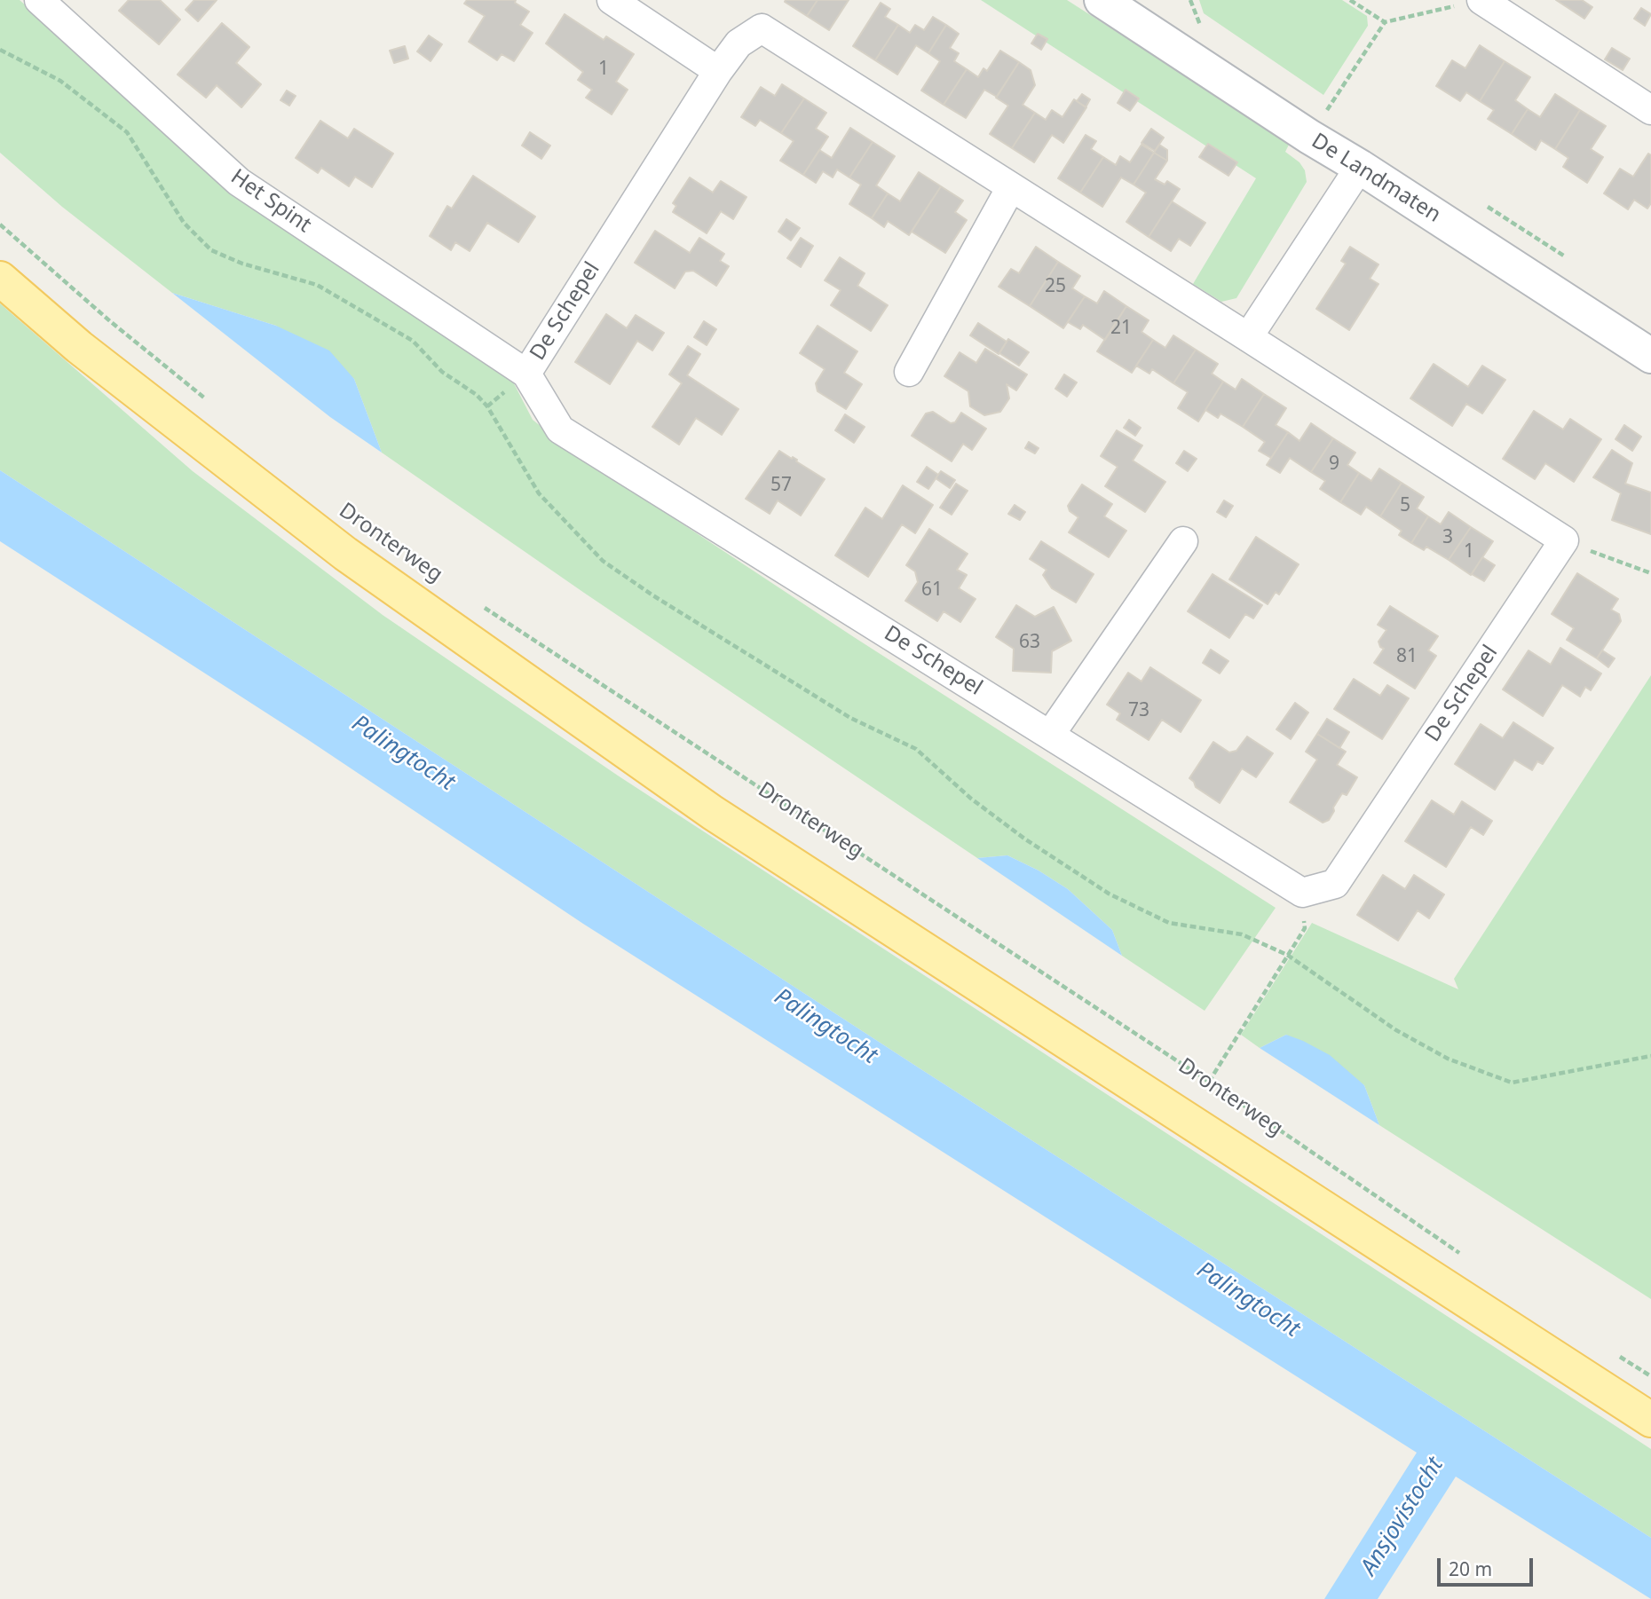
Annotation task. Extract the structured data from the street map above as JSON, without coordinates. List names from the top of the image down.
{
  "streets": {
    "main road": ["Dronterweg"],
    "street": ["De Landmaten", "Het Spint", "De Schepel"]
  },
  "crossings": [
    ["Het Spint", "De Schepel"]
  ],
  "water": ["Palingtocht", "Ansjovistocht"],
  "house_numbers": [
    "1",
    "25",
    "21",
    "9",
    "57",
    "5",
    "3",
    "1",
    "61",
    "63",
    "81",
    "73"
  ],
  "scale_bar": "20 m"
}
